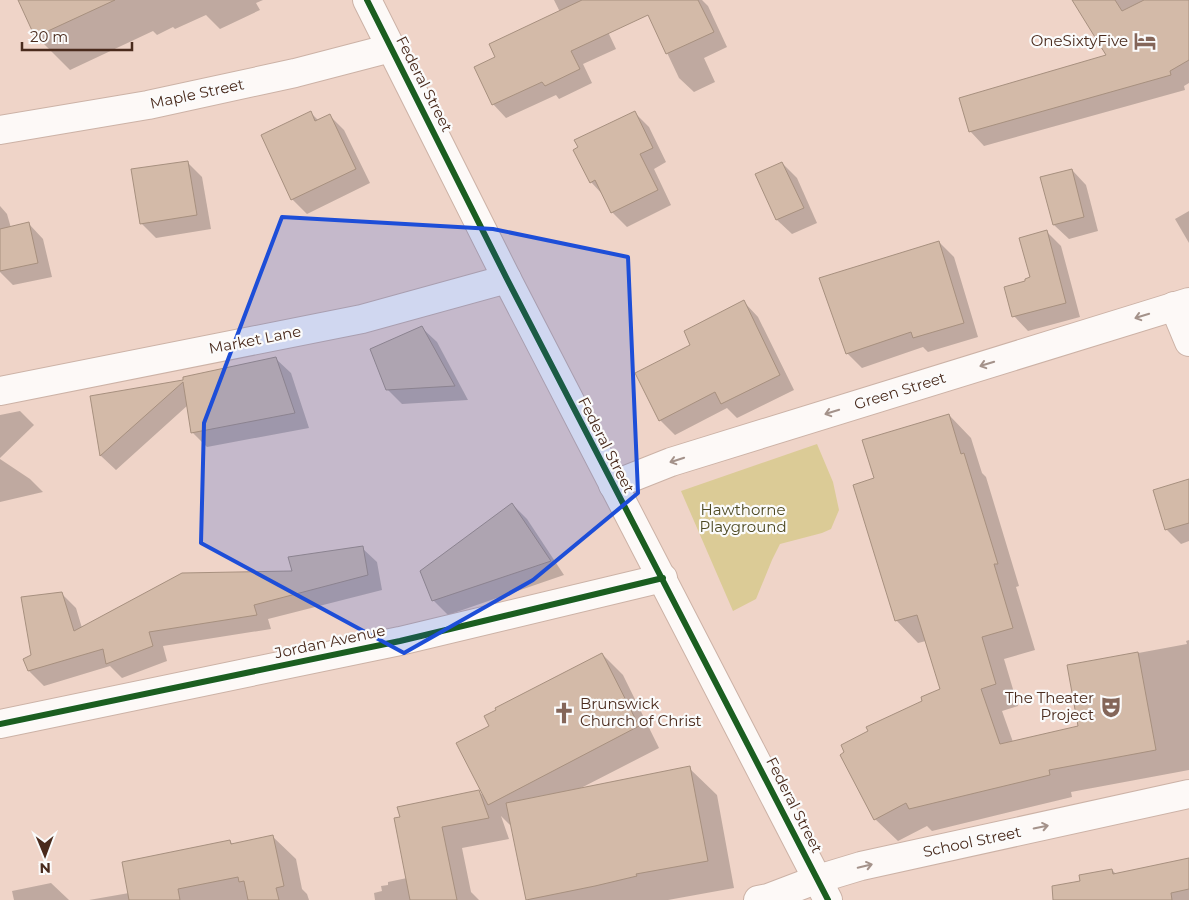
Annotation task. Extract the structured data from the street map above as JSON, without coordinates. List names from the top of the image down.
{
  "streets": {
    "street": [
      "Federal Street",
      "Maple Street",
      "Market Lane",
      "Green Street",
      "Jordan Avenue",
      "School Street"
    ]
  },
  "crossings": [
    ["Federal Street", "Maple Street"],
    ["Federal Street", "Market Lane"],
    ["Federal Street", "Green Street"],
    ["Federal Street", "Jordan Avenue"],
    ["Federal Street", "School Street"]
  ],
  "one_way": ["Green Street", "School Street"],
  "parks": ["Hawthorne Playground"],
  "places": {
    "hotel": ["OneSixtyFive"],
    "theatre": ["The Theater Project"],
    "church": ["Brunswick Church of Christ"]
  },
  "scale_bar": "20 m",
  "north": "bottom"
}
